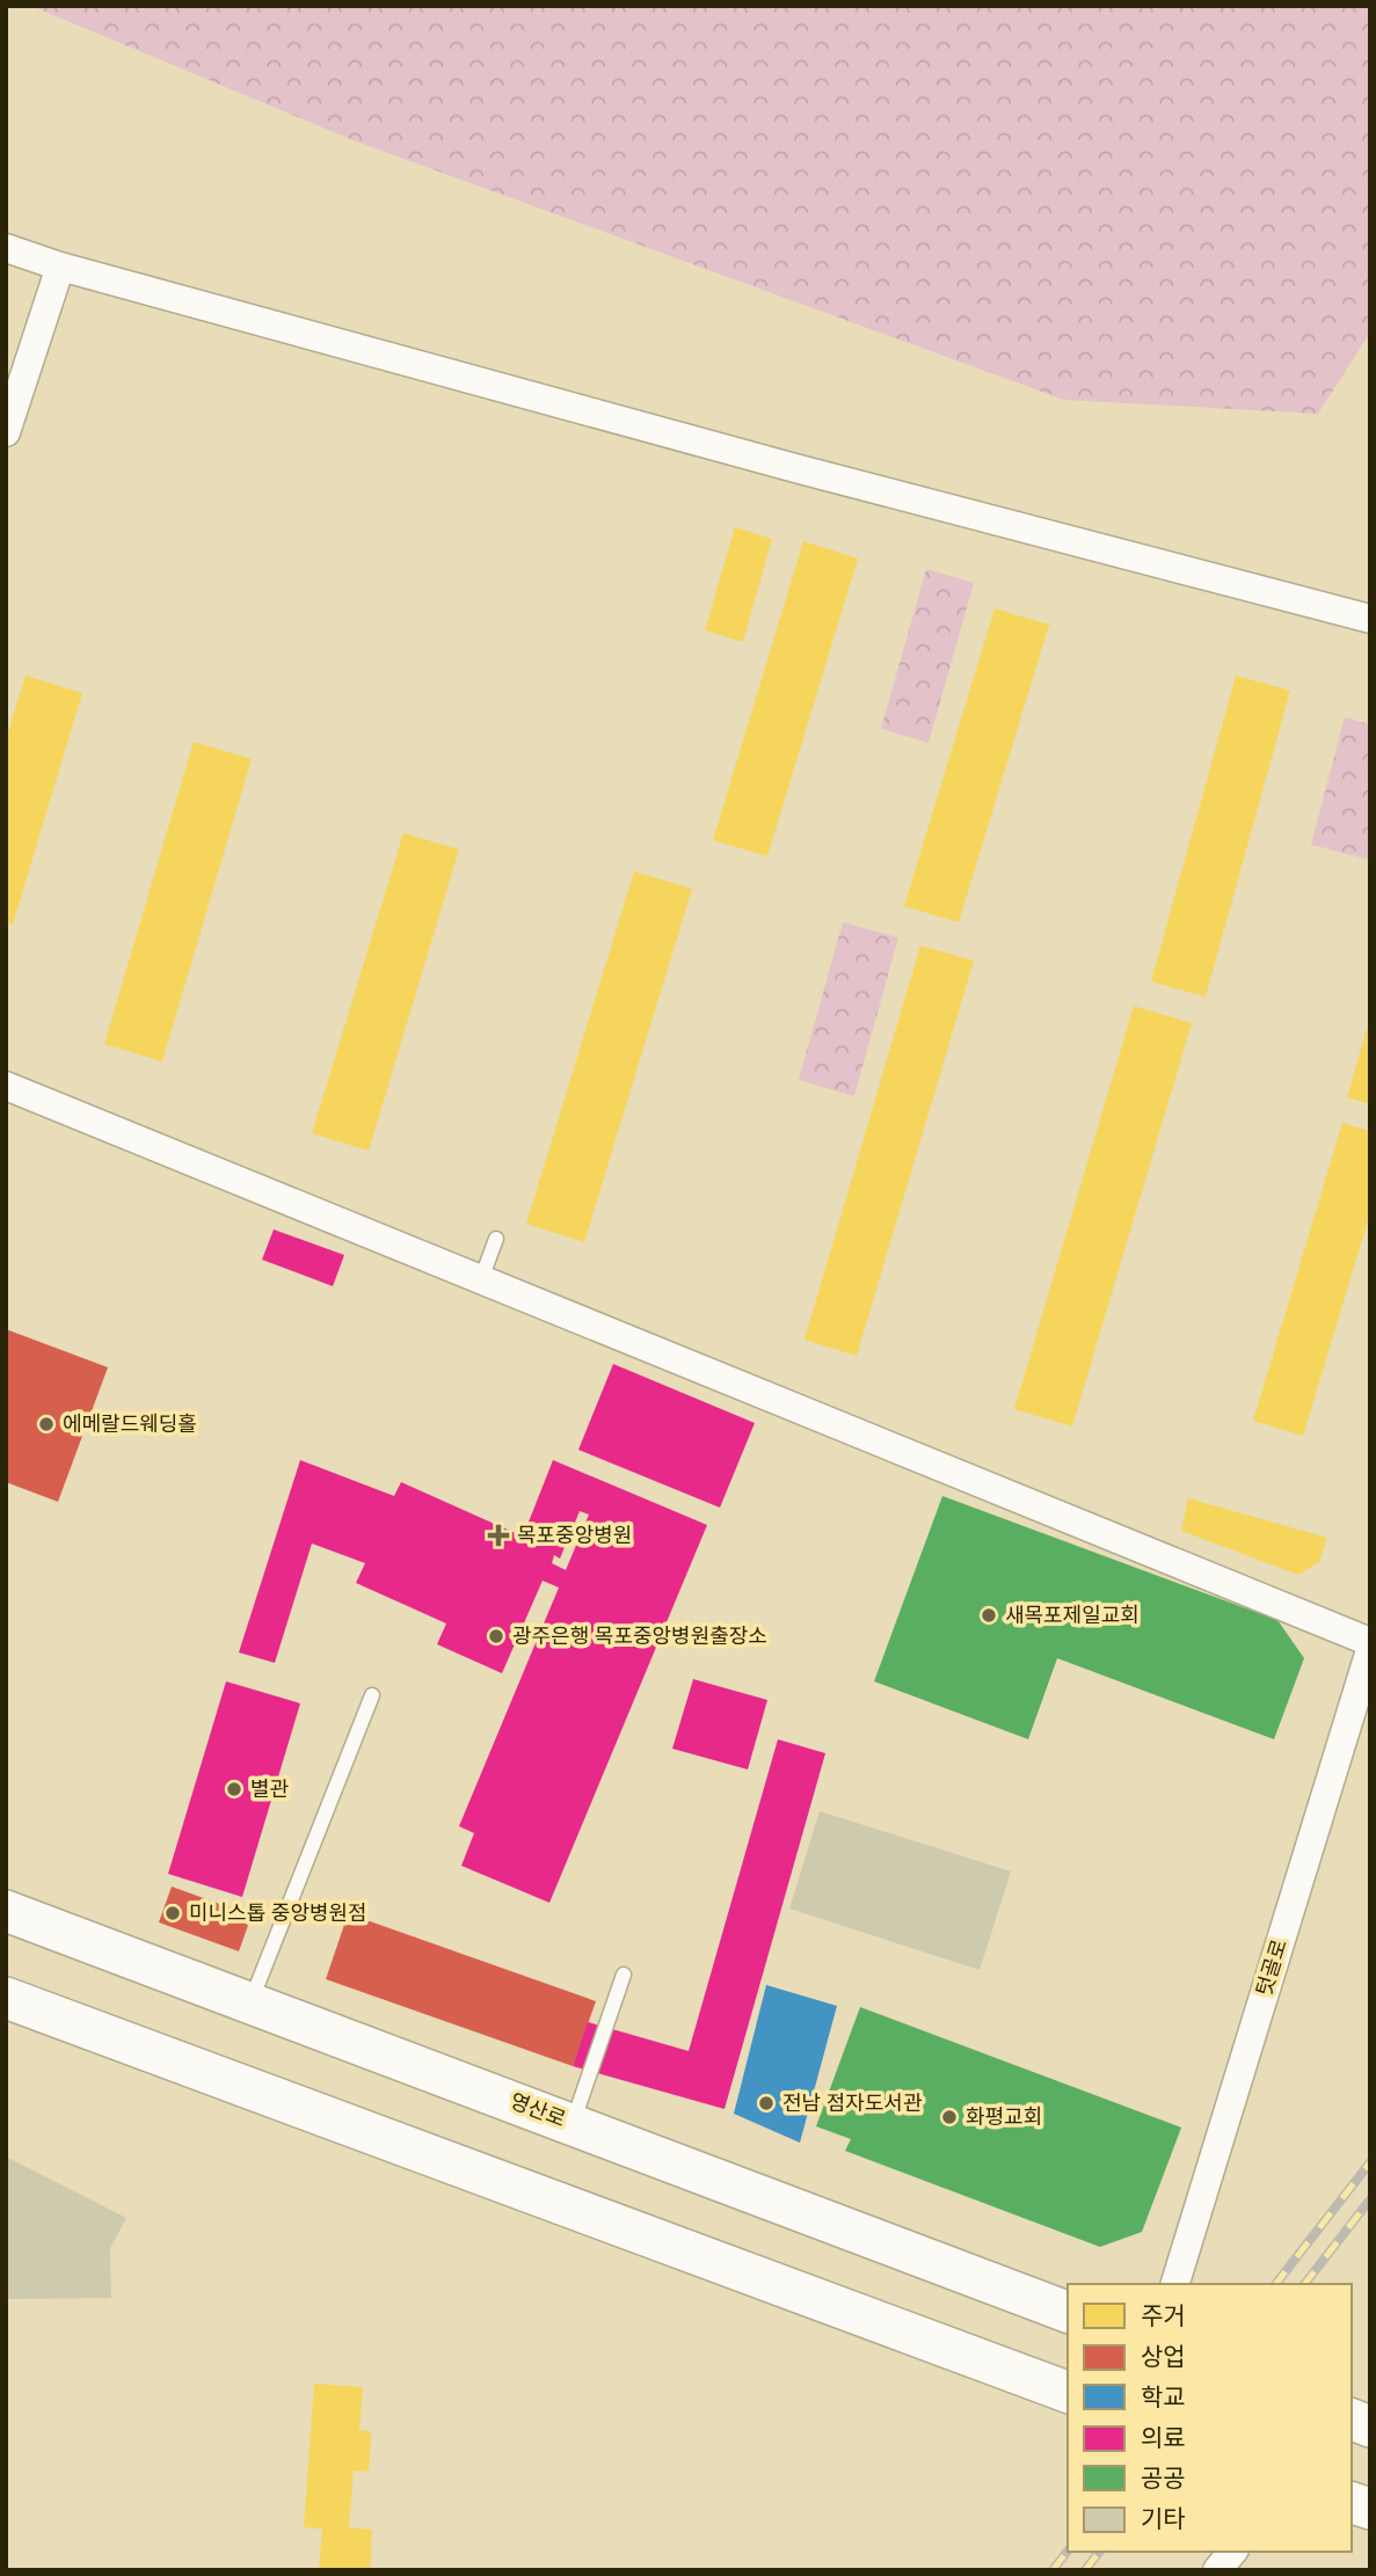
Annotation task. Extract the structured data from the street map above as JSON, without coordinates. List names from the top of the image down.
{
  "streets": {
    "street": ["텃골로", "영산로"]
  },
  "places": {
    "other": [
      "에메랄드웨딩홀",
      "새목포제일교회",
      "광주은행 목포중앙병원출장소",
      "별관",
      "미니스톱 중앙병원점",
      "전남 점자도서관",
      "화평교회"
    ],
    "health": ["목포중앙병원"]
  },
  "legend": [
    "주거",
    "상업",
    "학교",
    "의료",
    "공공",
    "기타"
  ]
}
